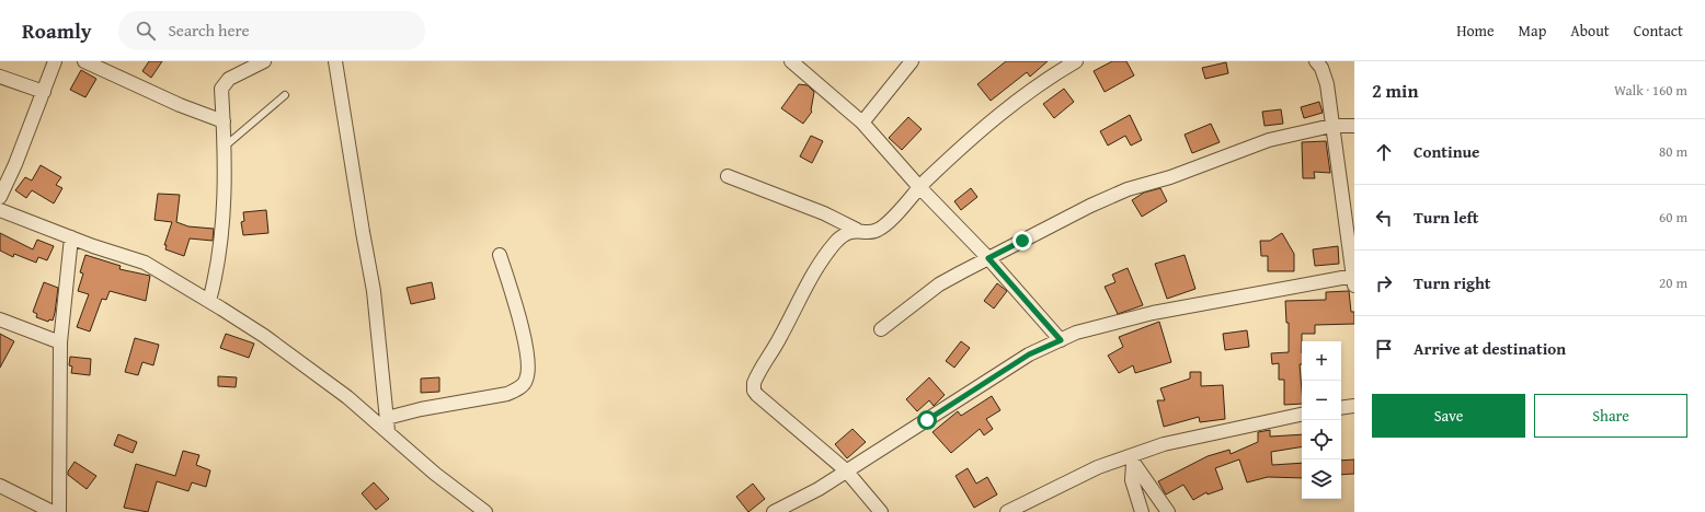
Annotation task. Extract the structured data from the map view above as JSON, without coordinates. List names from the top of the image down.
{
  "page": {
    "header": "Roamly",
    "search": "Search here",
    "nav": [
      "Home",
      "Map",
      "About",
      "Contact"
    ],
    "heading": ["2 min", "Walk · 160 m"],
    "list": [
      ["Continue", "80 m"],
      ["Turn left", "60 m"],
      ["Turn right", "20 m"],
      "Arrive at destination"
    ],
    "map_buttons": ["+", "−"],
    "buttons": ["Save", "Share"]
  }
}
